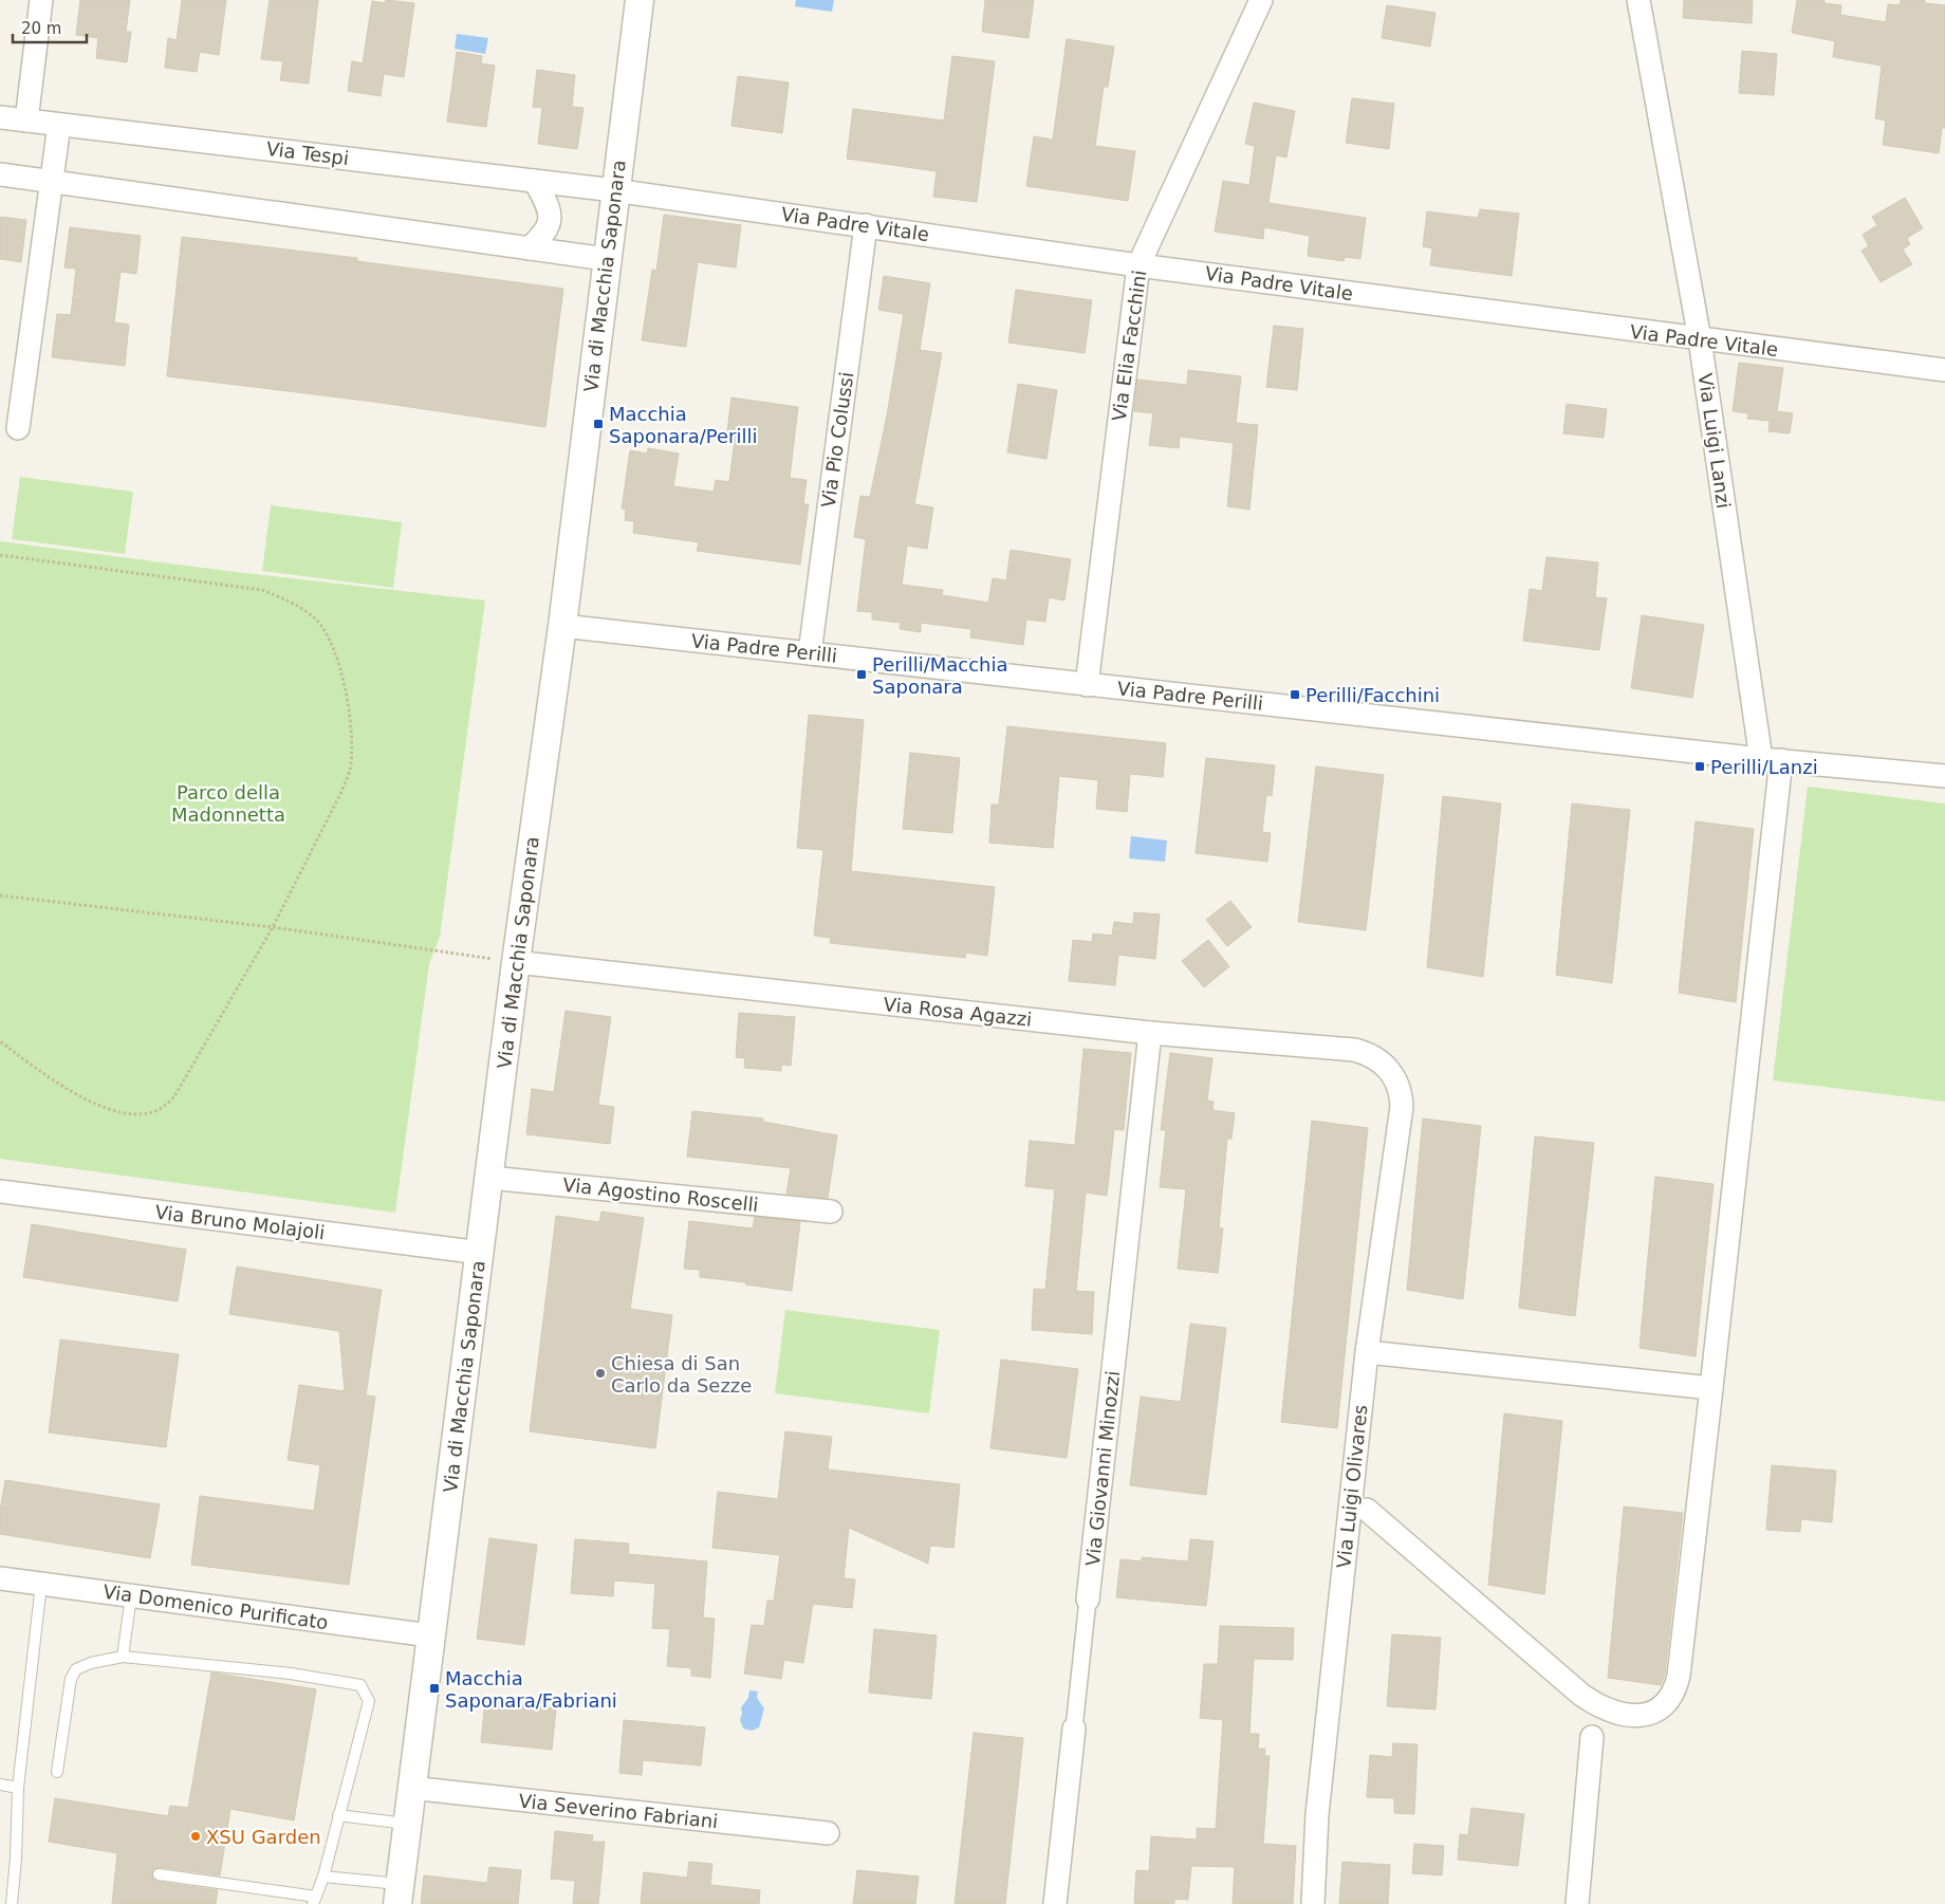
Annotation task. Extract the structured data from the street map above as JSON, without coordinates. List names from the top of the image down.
{
  "streets": {
    "street": [
      "Via Tespi",
      "Via Padre Vitale",
      "Via di Macchia Saponara",
      "Via Elia Facchini",
      "Via Pio Colussi",
      "Via Luigi Lanzi",
      "Via Padre Perilli",
      "Via Rosa Agazzi",
      "Via Agostino Roscelli",
      "Via Bruno Molajoli",
      "Via Giovanni Minozzi",
      "Via Luigi Olivares",
      "Via Domenico Purificato",
      "Via Severino Fabriani"
    ]
  },
  "crossings": [
    ["Via Tespi", "Via Padre Vitale"],
    ["Via Tespi", "Via di Macchia Saponara"],
    ["Via Padre Vitale", "Via di Macchia Saponara"],
    ["Via Padre Vitale", "Via Elia Facchini"],
    ["Via Padre Vitale", "Via Pio Colussi"],
    ["Via Padre Vitale", "Via Luigi Lanzi"],
    ["Via di Macchia Saponara", "Via Padre Perilli"],
    ["Via di Macchia Saponara", "Via Rosa Agazzi"],
    ["Via di Macchia Saponara", "Via Agostino Roscelli"],
    ["Via di Macchia Saponara", "Via Bruno Molajoli"],
    ["Via di Macchia Saponara", "Via Domenico Purificato"],
    ["Via di Macchia Saponara", "Via Severino Fabriani"],
    ["Via Elia Facchini", "Via Padre Perilli"],
    ["Via Pio Colussi", "Via Padre Perilli"],
    ["Via Luigi Lanzi", "Via Padre Perilli"],
    ["Via Rosa Agazzi", "Via Giovanni Minozzi"],
    ["Via Rosa Agazzi", "Via Luigi Olivares"]
  ],
  "parks": ["Parco della Madonnetta"],
  "places": {
    "transit": [
      "Macchia Saponara/Perilli",
      "Perilli/Macchia Saponara",
      "Perilli/Facchini",
      "Perilli/Lanzi",
      "Macchia Saponara/Fabriani"
    ],
    "other": ["Chiesa di San Carlo da Sezze", "XSU Garden"]
  },
  "scale_bar": "20 m"
}
